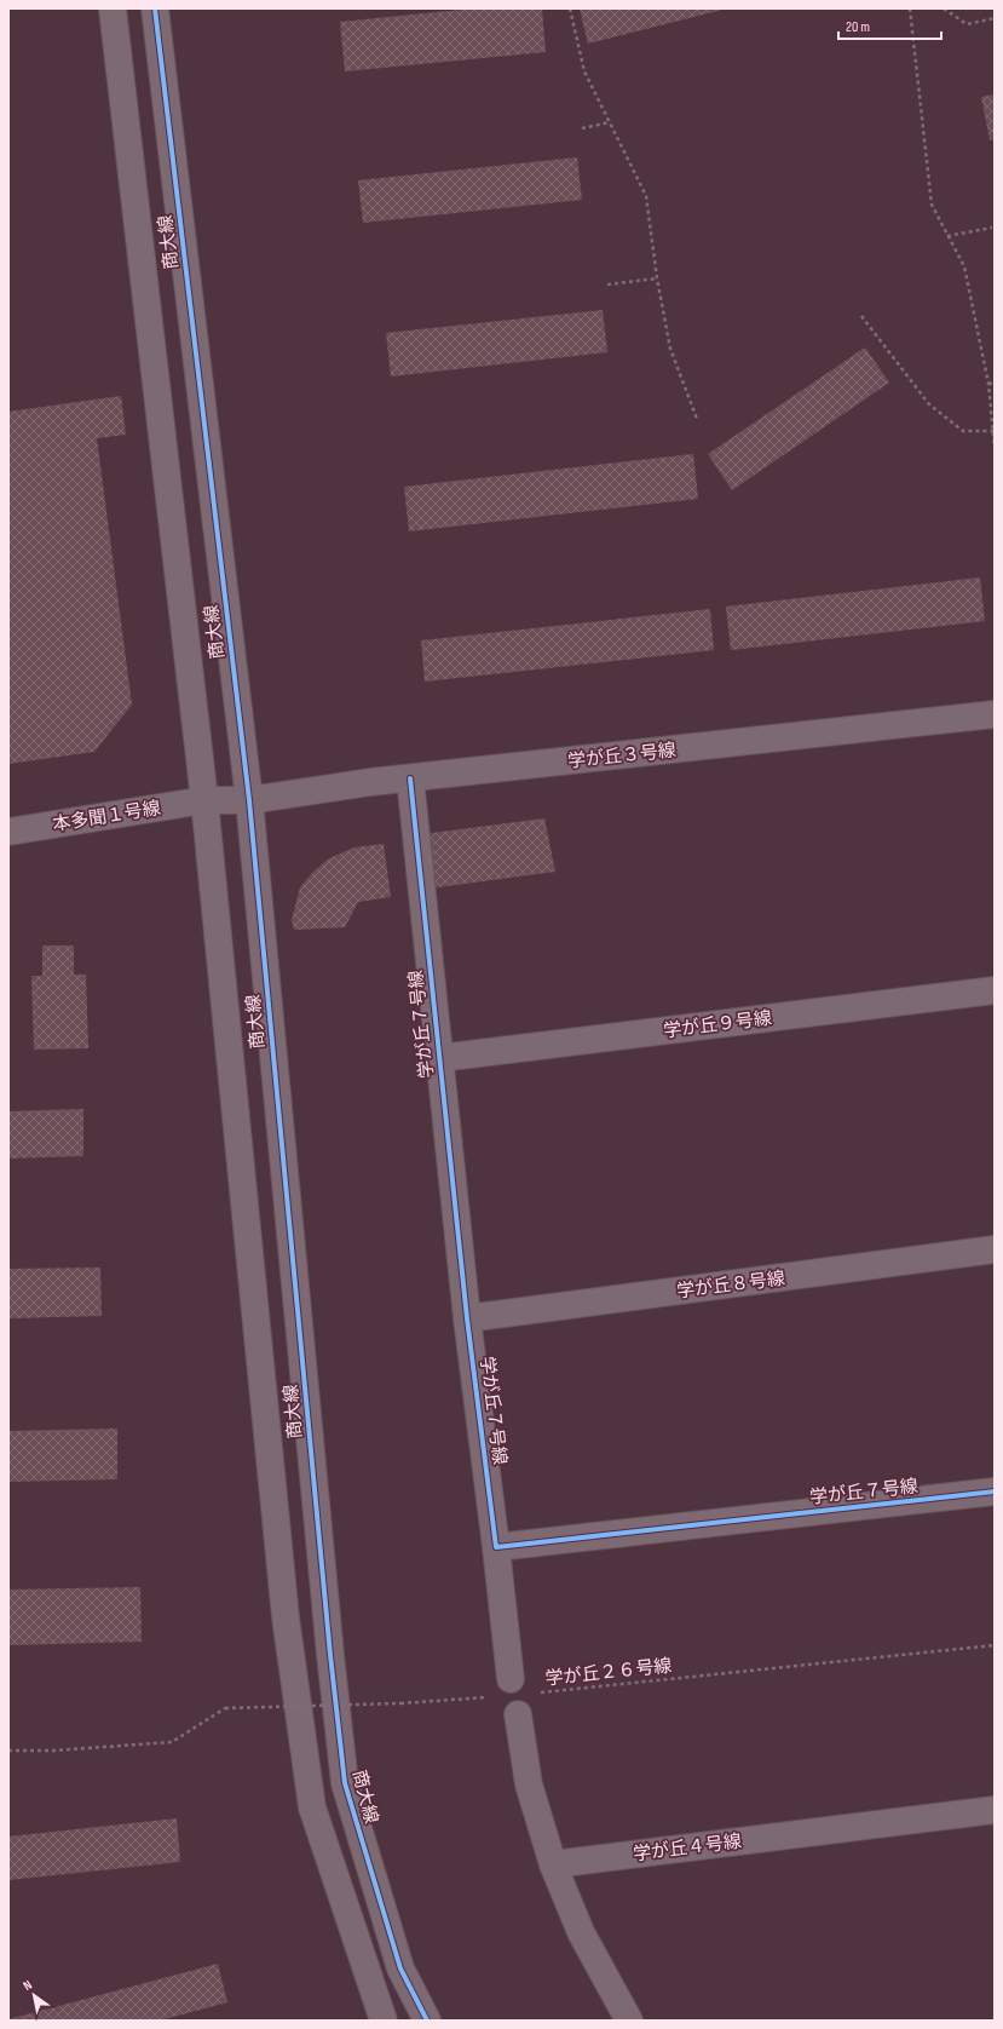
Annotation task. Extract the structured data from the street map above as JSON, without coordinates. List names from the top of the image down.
{
  "streets": {
    "street": [
      "商大線",
      "学が丘３号線",
      "本多聞１号線",
      "学が丘７号線",
      "学が丘９号線",
      "学が丘８号線",
      "学が丘４号線"
    ],
    "path": ["学が丘２６号線"]
  },
  "crossings": [
    ["商大線", "学が丘３号線"],
    ["商大線", "本多聞１号線"],
    ["学が丘３号線", "本多聞１号線"],
    ["学が丘３号線", "学が丘７号線"],
    ["学が丘７号線", "学が丘９号線"],
    ["学が丘７号線", "学が丘８号線"]
  ],
  "scale_bar": "20 m",
  "north": "top left"
}
